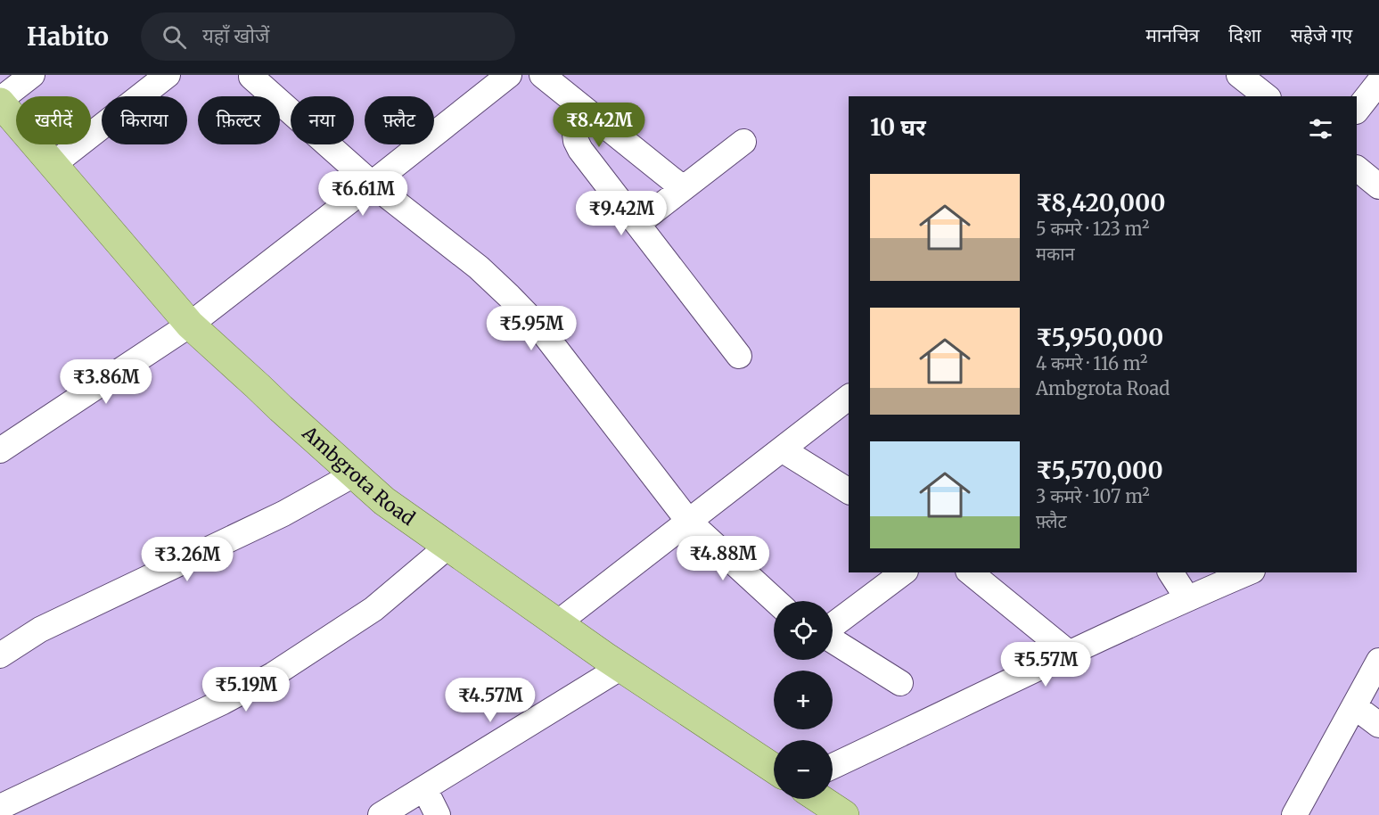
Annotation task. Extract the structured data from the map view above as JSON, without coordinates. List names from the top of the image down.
{
  "streets": {
    "main road": ["Ambgrota Road"]
  },
  "page": {
    "header": "Habito",
    "search": "यहाँ खोजें",
    "nav": ["मानचित्र", "दिशा", "सहेजे गए"],
    "chip": [
      "खरीदें",
      "किराया",
      "फ़िल्टर",
      "नया",
      "फ़्लैट"
    ],
    "heading": "10 घर",
    "price": [
      "₹8.42M",
      "₹6.61M",
      "₹9.42M",
      "₹5.95M",
      "₹3.86M",
      "₹4.88M",
      "₹3.26M",
      "₹5.57M",
      "₹5.19M",
      "₹4.57M"
    ],
    "list": [
      {
        "name": "₹8,420,000",
        "note": "5 कमरे · 123 m² · मकान"
      },
      {
        "name": "₹5,950,000",
        "note": "4 कमरे · 116 m² · Ambgrota Road"
      },
      {
        "name": "₹5,570,000",
        "note": "3 कमरे · 107 m² · फ़्लैट"
      }
    ],
    "map_buttons": ["+", "−"]
  }
}
